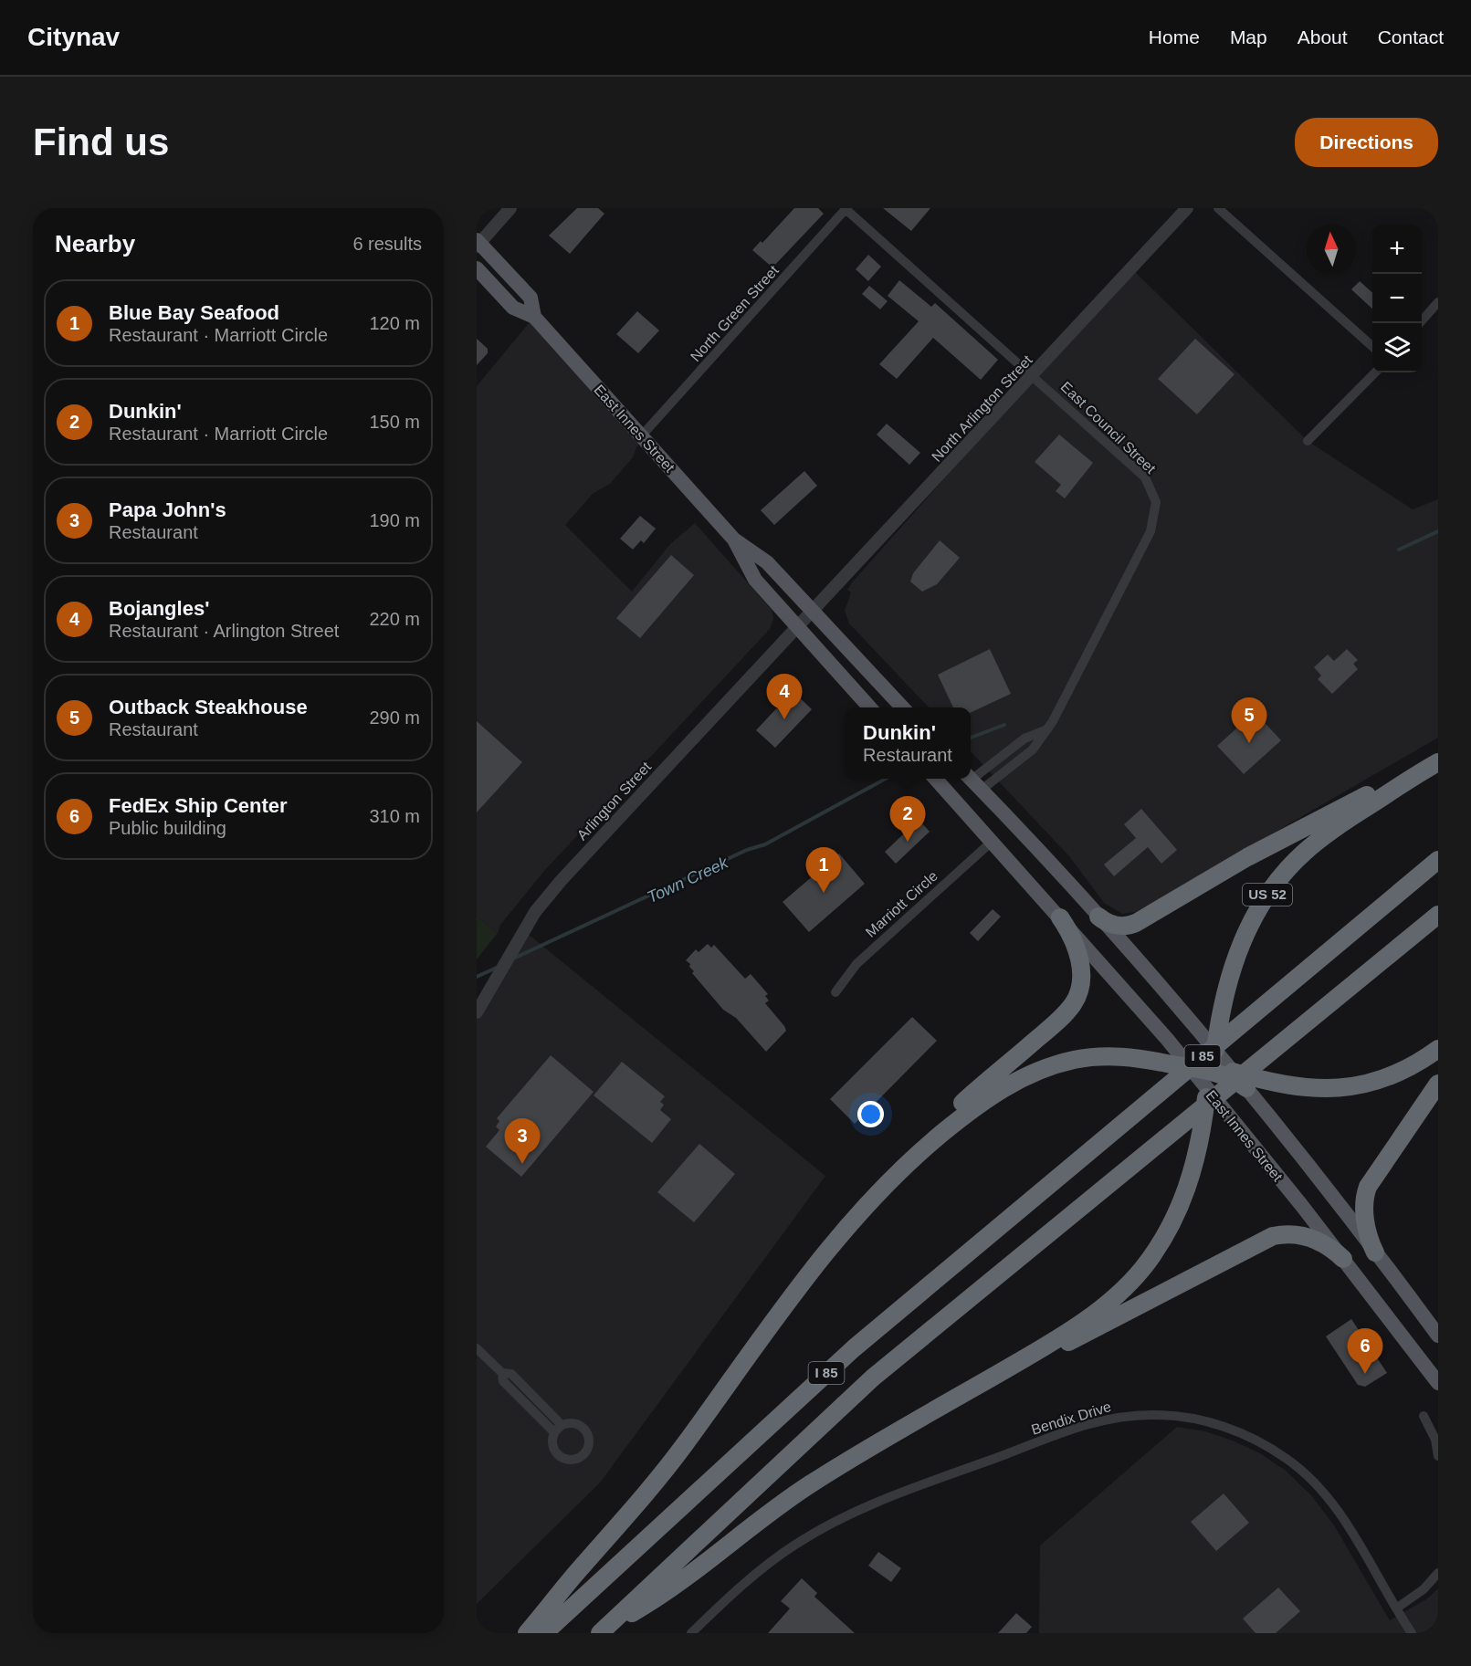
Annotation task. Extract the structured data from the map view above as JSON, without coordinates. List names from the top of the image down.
{
  "streets": {
    "highway": ["US 52", "I 85"],
    "main road": ["East Innes Street"],
    "street": [
      "North Green Street",
      "North Arlington Street",
      "East Council Street",
      "Arlington Street",
      "Marriott Circle",
      "Bendix Drive"
    ]
  },
  "crossings": [
    ["North Green Street", "East Council Street"],
    ["North Green Street", "East Innes Street"],
    ["North Arlington Street", "East Council Street"],
    ["North Arlington Street", "East Innes Street"],
    ["North Arlington Street", "Arlington Street"],
    ["East Innes Street", "Arlington Street"],
    ["East Innes Street", "US 52"]
  ],
  "water": ["Town Creek"],
  "north": "top",
  "page": {
    "header": "Citynav",
    "nav": [
      "Home",
      "Map",
      "About",
      "Contact"
    ],
    "buttons": "Directions",
    "title": "Find us",
    "heading": ["Nearby", "6 results"],
    "map_buttons": ["+", "−"],
    "list": [
      {
        "mark": "1",
        "name": "Blue Bay Seafood",
        "note": "Restaurant · Marriott Circle",
        "value": "120 m"
      },
      {
        "mark": "2",
        "name": "Dunkin'",
        "note": "Restaurant · Marriott Circle",
        "value": "150 m"
      },
      {
        "mark": "3",
        "name": "Papa John's",
        "note": "Restaurant",
        "value": "190 m"
      },
      {
        "mark": "4",
        "name": "Bojangles'",
        "note": "Restaurant · Arlington Street",
        "value": "220 m"
      },
      {
        "mark": "5",
        "name": "Outback Steakhouse",
        "note": "Restaurant",
        "value": "290 m"
      },
      {
        "mark": "6",
        "name": "FedEx Ship Center",
        "note": "Public building",
        "value": "310 m"
      }
    ],
    "pins": [
      "4",
      "5",
      "2",
      "1",
      "3",
      "6"
    ],
    "popup": ["Dunkin'", "Restaurant"]
  }
}
